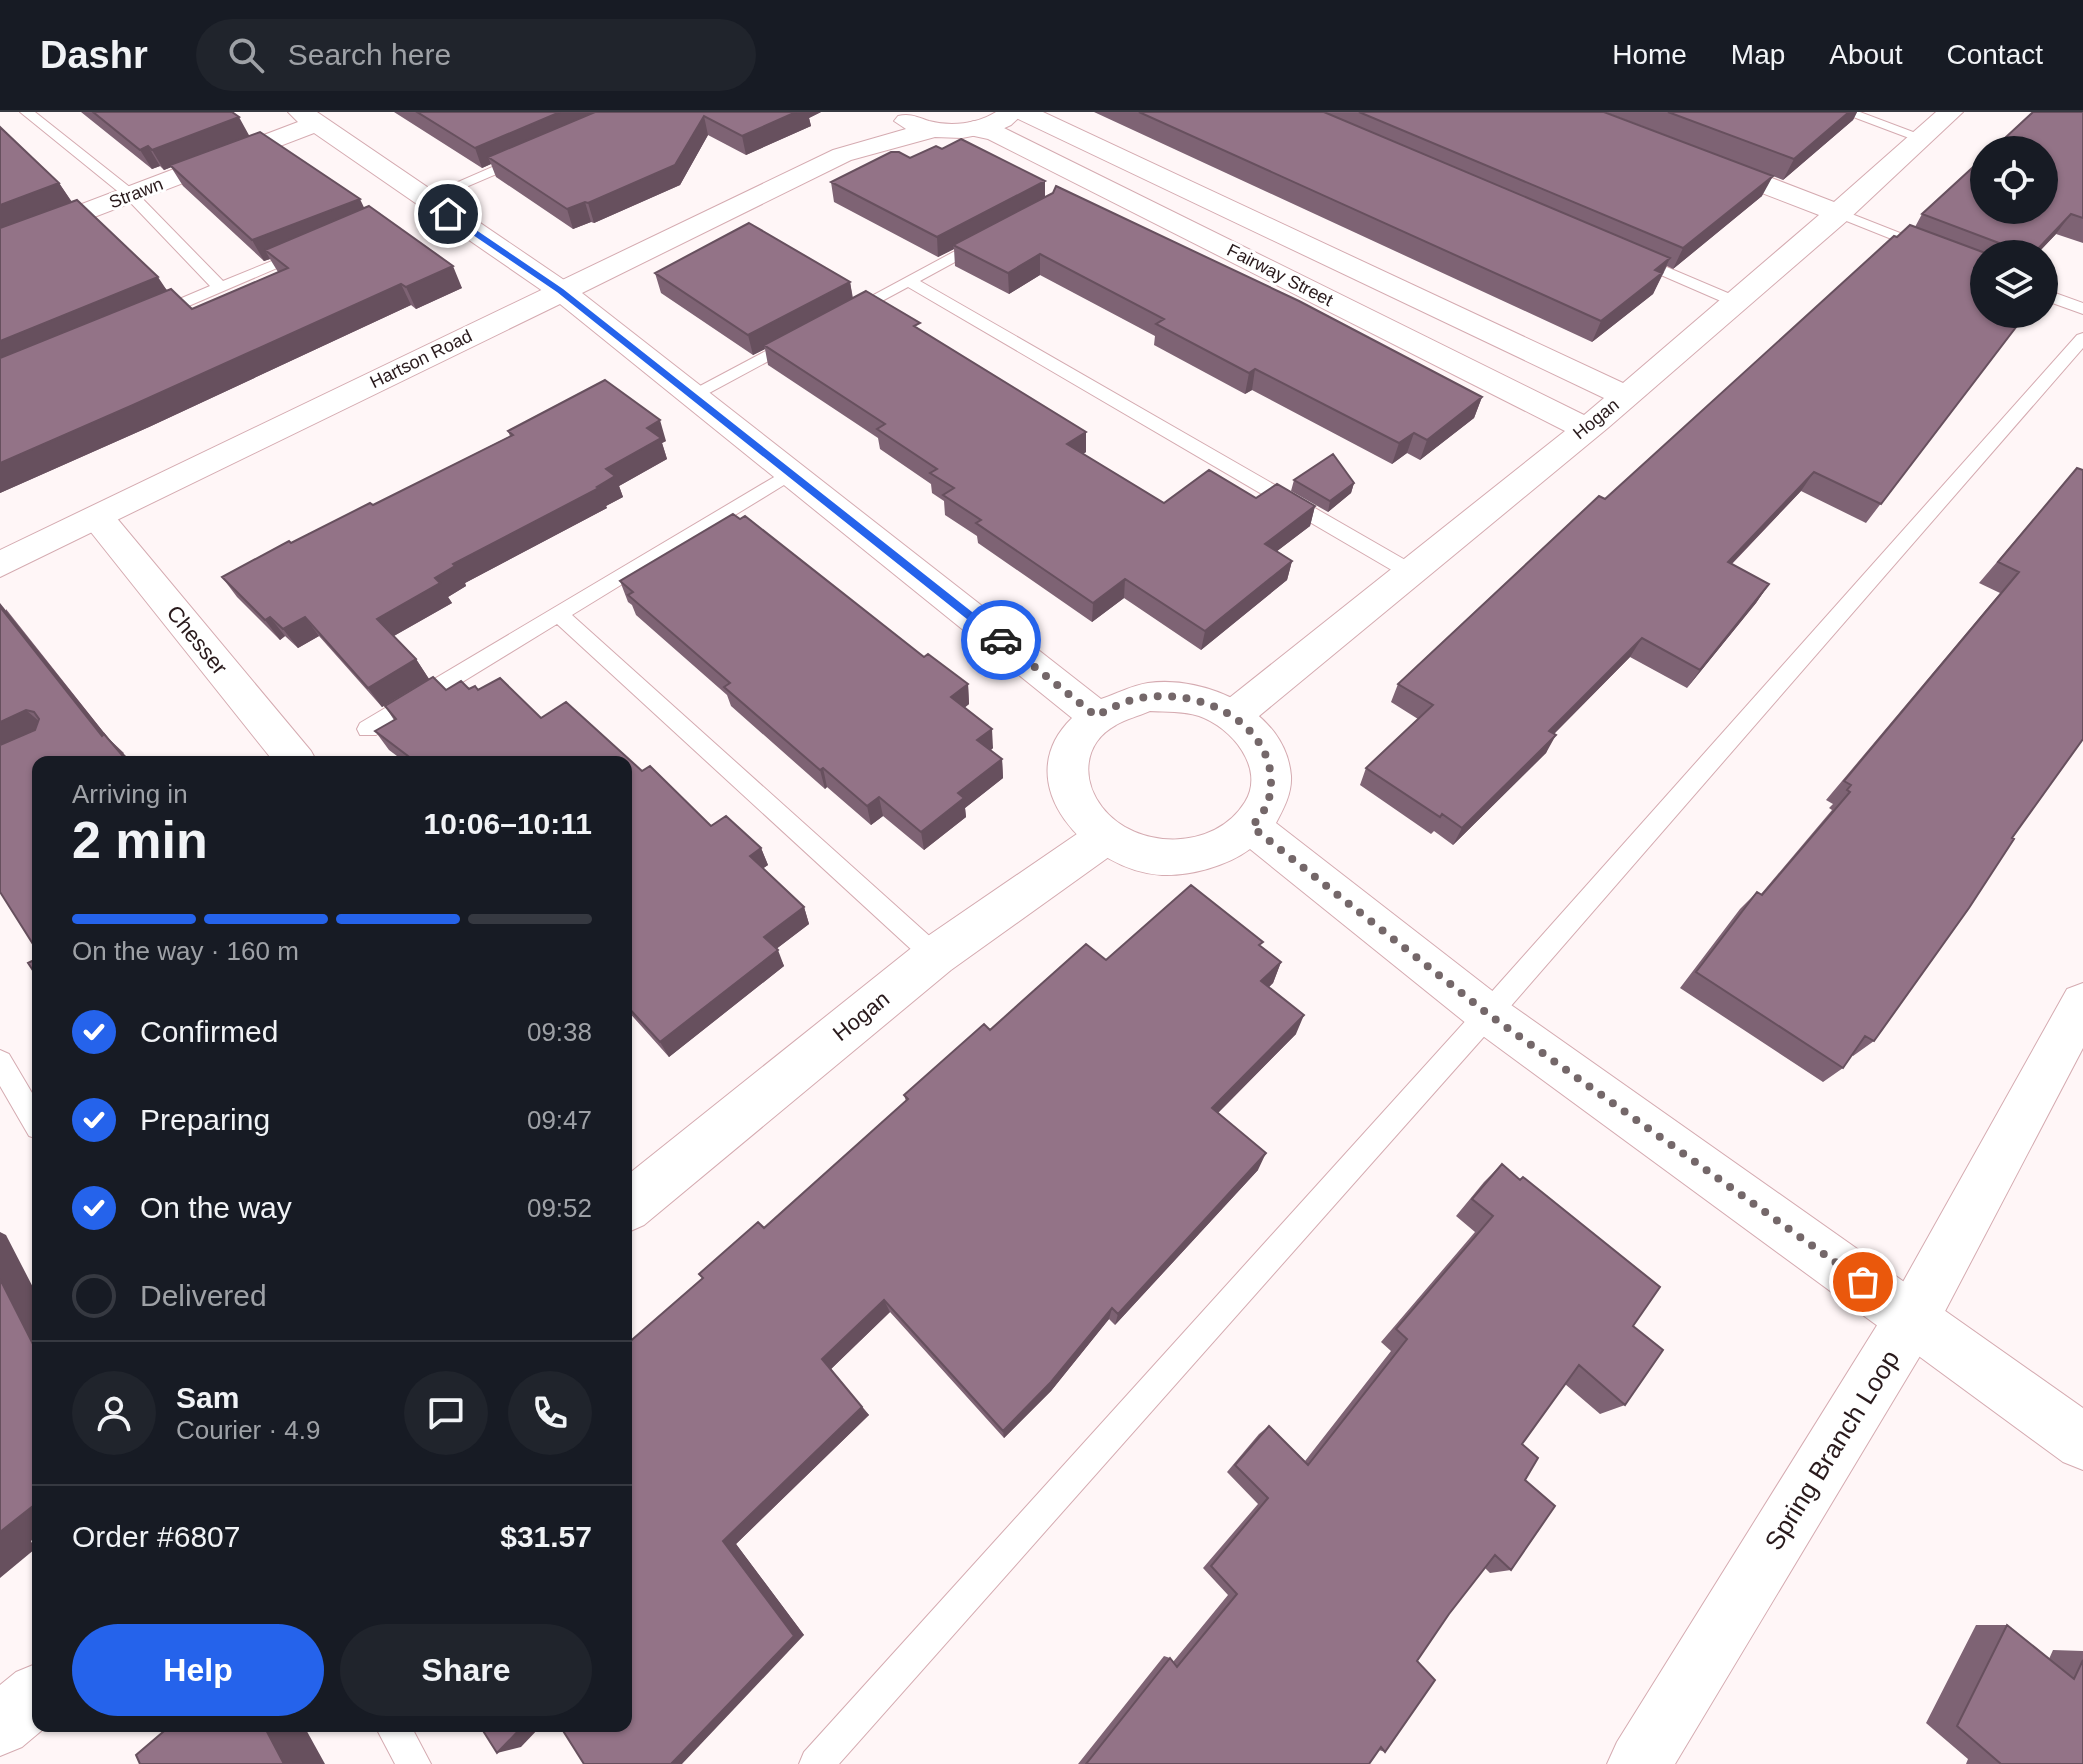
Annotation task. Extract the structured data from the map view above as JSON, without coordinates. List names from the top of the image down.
{
  "streets": {
    "street": [
      "Strawn",
      "Fairway Street",
      "Hartson Road",
      "Hogan",
      "Chesser",
      "Spring Branch Loop"
    ]
  },
  "crossings": [
    ["Fairway Street", "Hogan"],
    ["Hartson Road", "Chesser"]
  ],
  "page": {
    "header": "Dashr",
    "search": "Search here",
    "nav": [
      "Home",
      "Map",
      "About",
      "Contact"
    ],
    "heading": ["2 min", "Arriving in", "10:06–10:11"],
    "panel": [
      "Sam",
      "Courier · 4.9",
      "Order #6807",
      "$31.57"
    ],
    "bar": "On the way · 160 m",
    "list": [
      ["Confirmed", "09:38"],
      ["Preparing", "09:47"],
      ["On the way", "09:52"],
      "Delivered"
    ],
    "buttons": ["Help", "Share"]
  }
}
